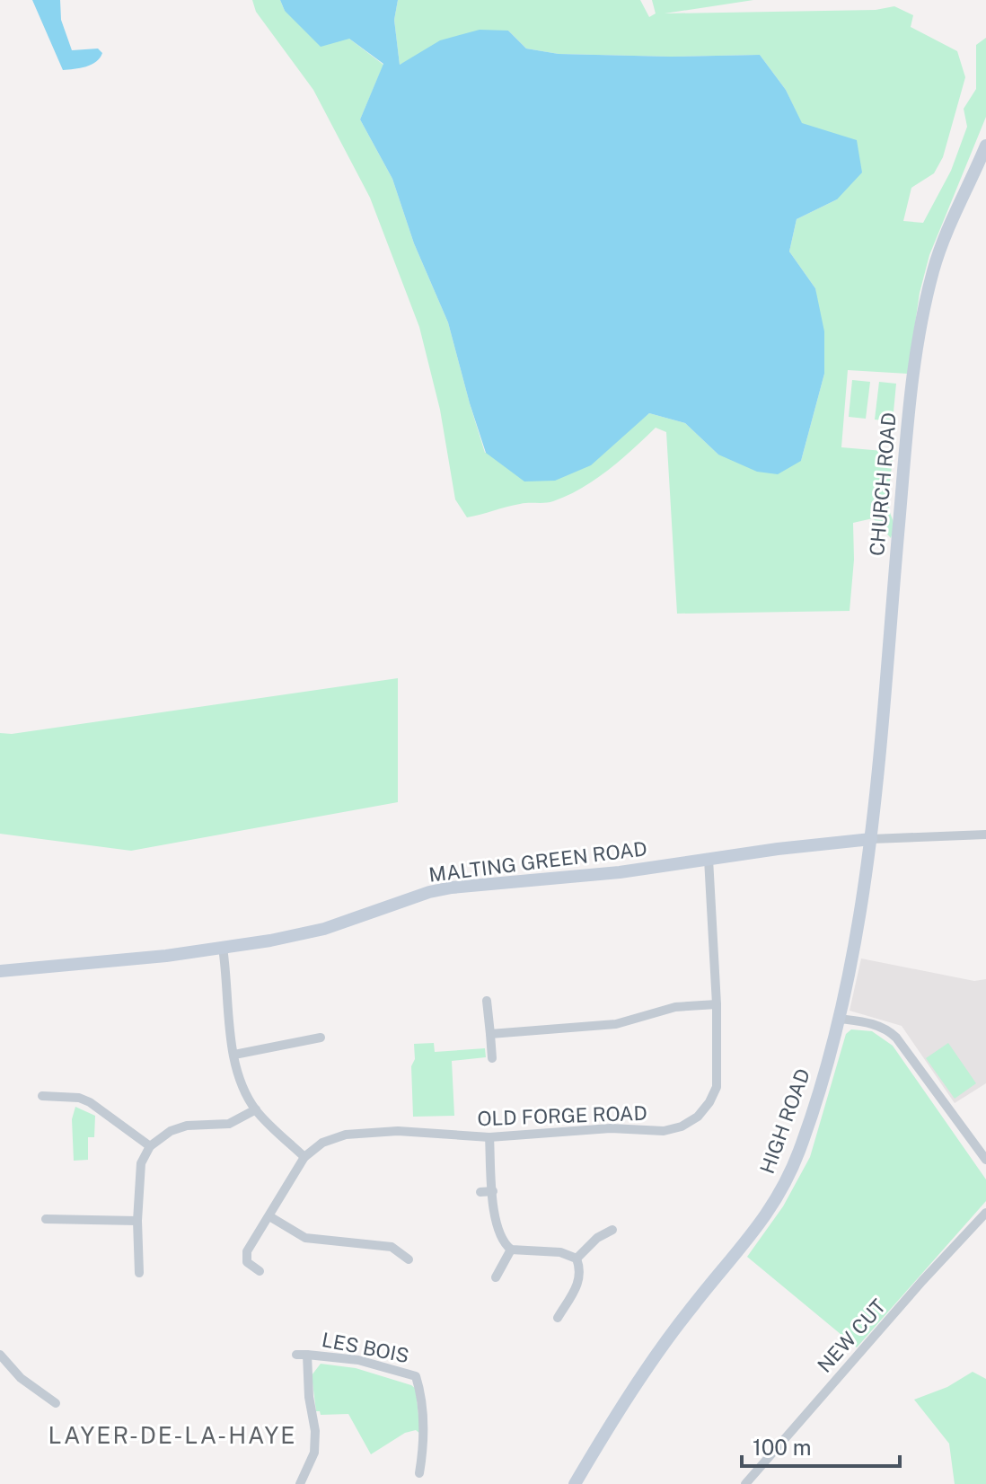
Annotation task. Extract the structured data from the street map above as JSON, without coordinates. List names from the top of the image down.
{
  "streets": {
    "main road": ["CHURCH ROAD", "MALTING GREEN ROAD", "HIGH ROAD"],
    "street": ["OLD FORGE ROAD", "NEW CUT", "LES BOIS"]
  },
  "crossings": [
    ["CHURCH ROAD", "MALTING GREEN ROAD"],
    ["CHURCH ROAD", "HIGH ROAD"],
    ["MALTING GREEN ROAD", "OLD FORGE ROAD"],
    ["MALTING GREEN ROAD", "HIGH ROAD"]
  ],
  "districts": ["LAYER-DE-LA-HAYE"],
  "scale_bar": "100 m"
}
